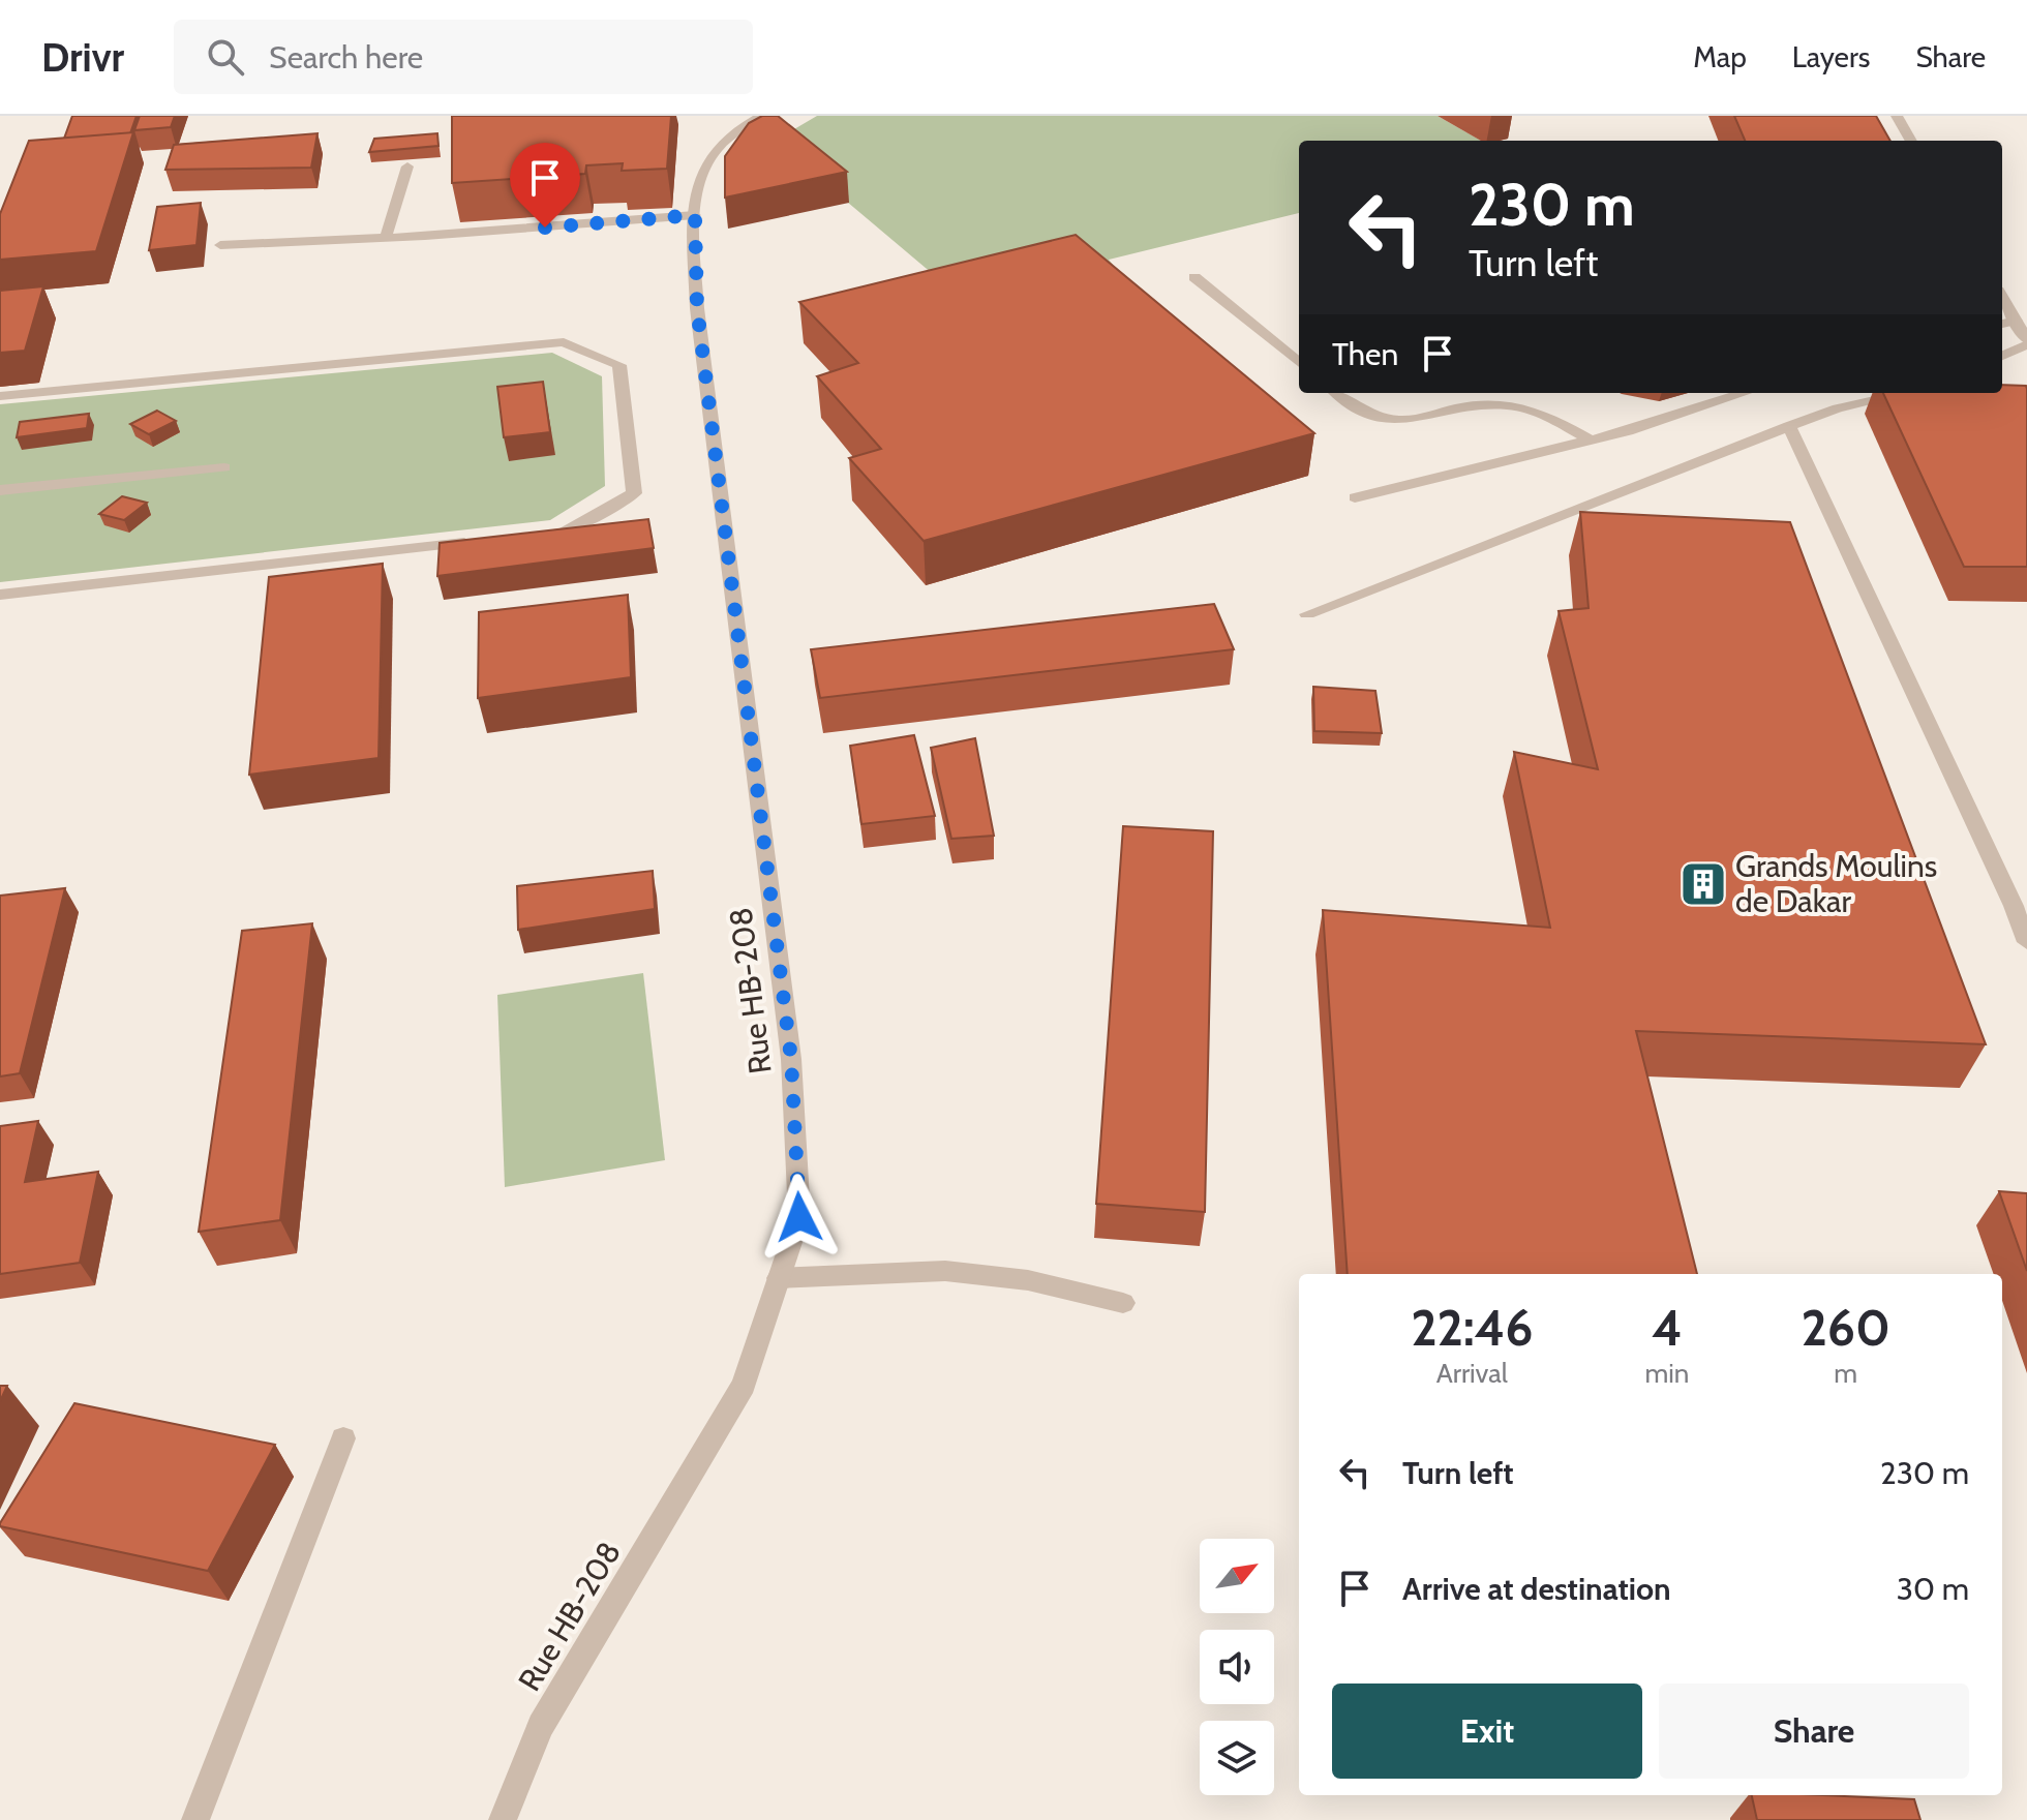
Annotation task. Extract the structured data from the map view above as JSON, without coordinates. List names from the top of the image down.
{
  "streets": {
    "street": ["Rue HB-208"]
  },
  "places": {
    "building": ["Grands Moulins de Dakar"]
  },
  "north": "top right",
  "page": {
    "header": "Drivr",
    "search": "Search here",
    "nav": ["Map", "Layers", "Share"],
    "turn": ["230 m", "Turn left"],
    "then": "Then",
    "eta": [
      "22:46",
      "Arrival",
      "4",
      "min",
      "260",
      "m"
    ],
    "list": [
      {
        "name": "Turn left",
        "value": "230 m"
      },
      {
        "name": "Arrive at destination",
        "value": "30 m"
      }
    ],
    "buttons": ["Exit", "Share"]
  }
}
